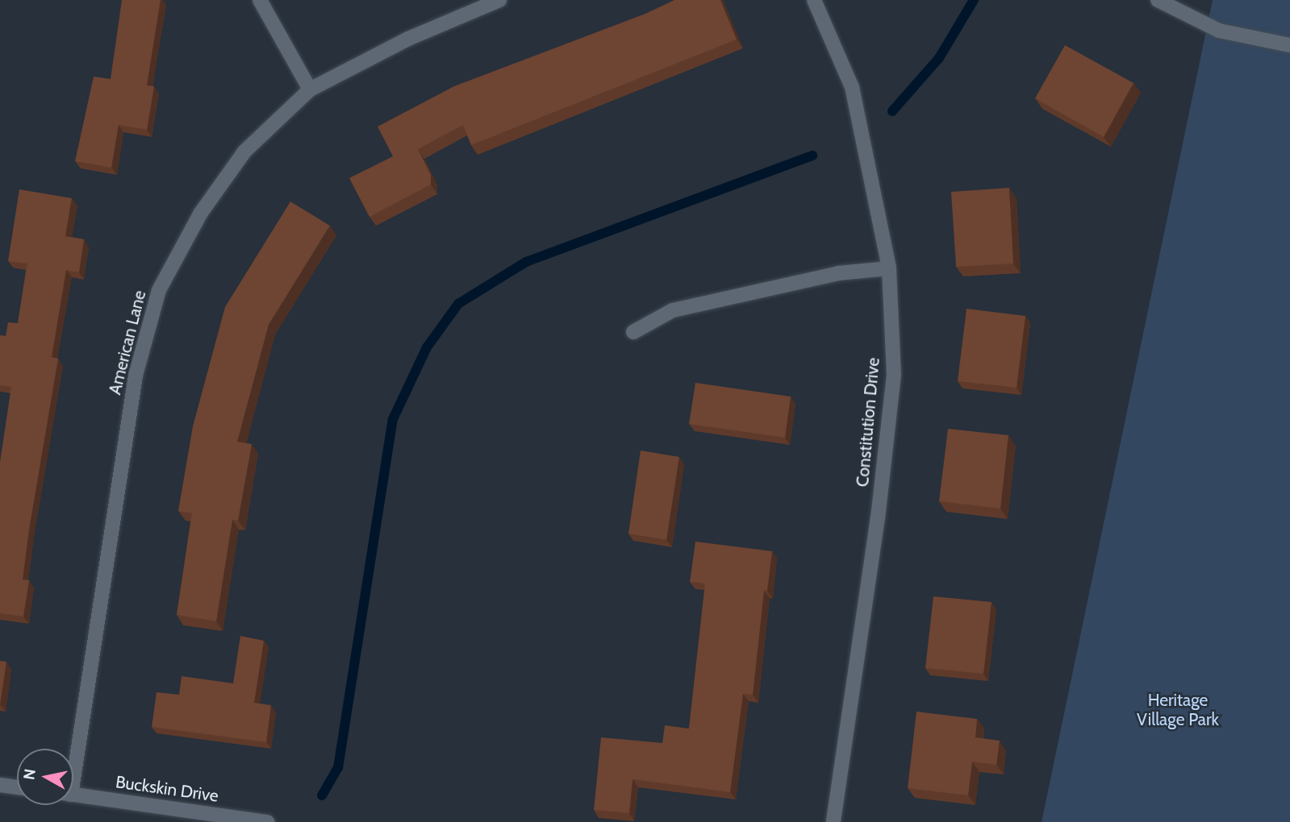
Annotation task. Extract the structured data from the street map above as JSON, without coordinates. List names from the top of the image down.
{
  "streets": {
    "street": ["American Lane", "Constitution Drive", "Buckskin Drive"]
  },
  "parks": ["Heritage Village Park"],
  "north": "left"
}
